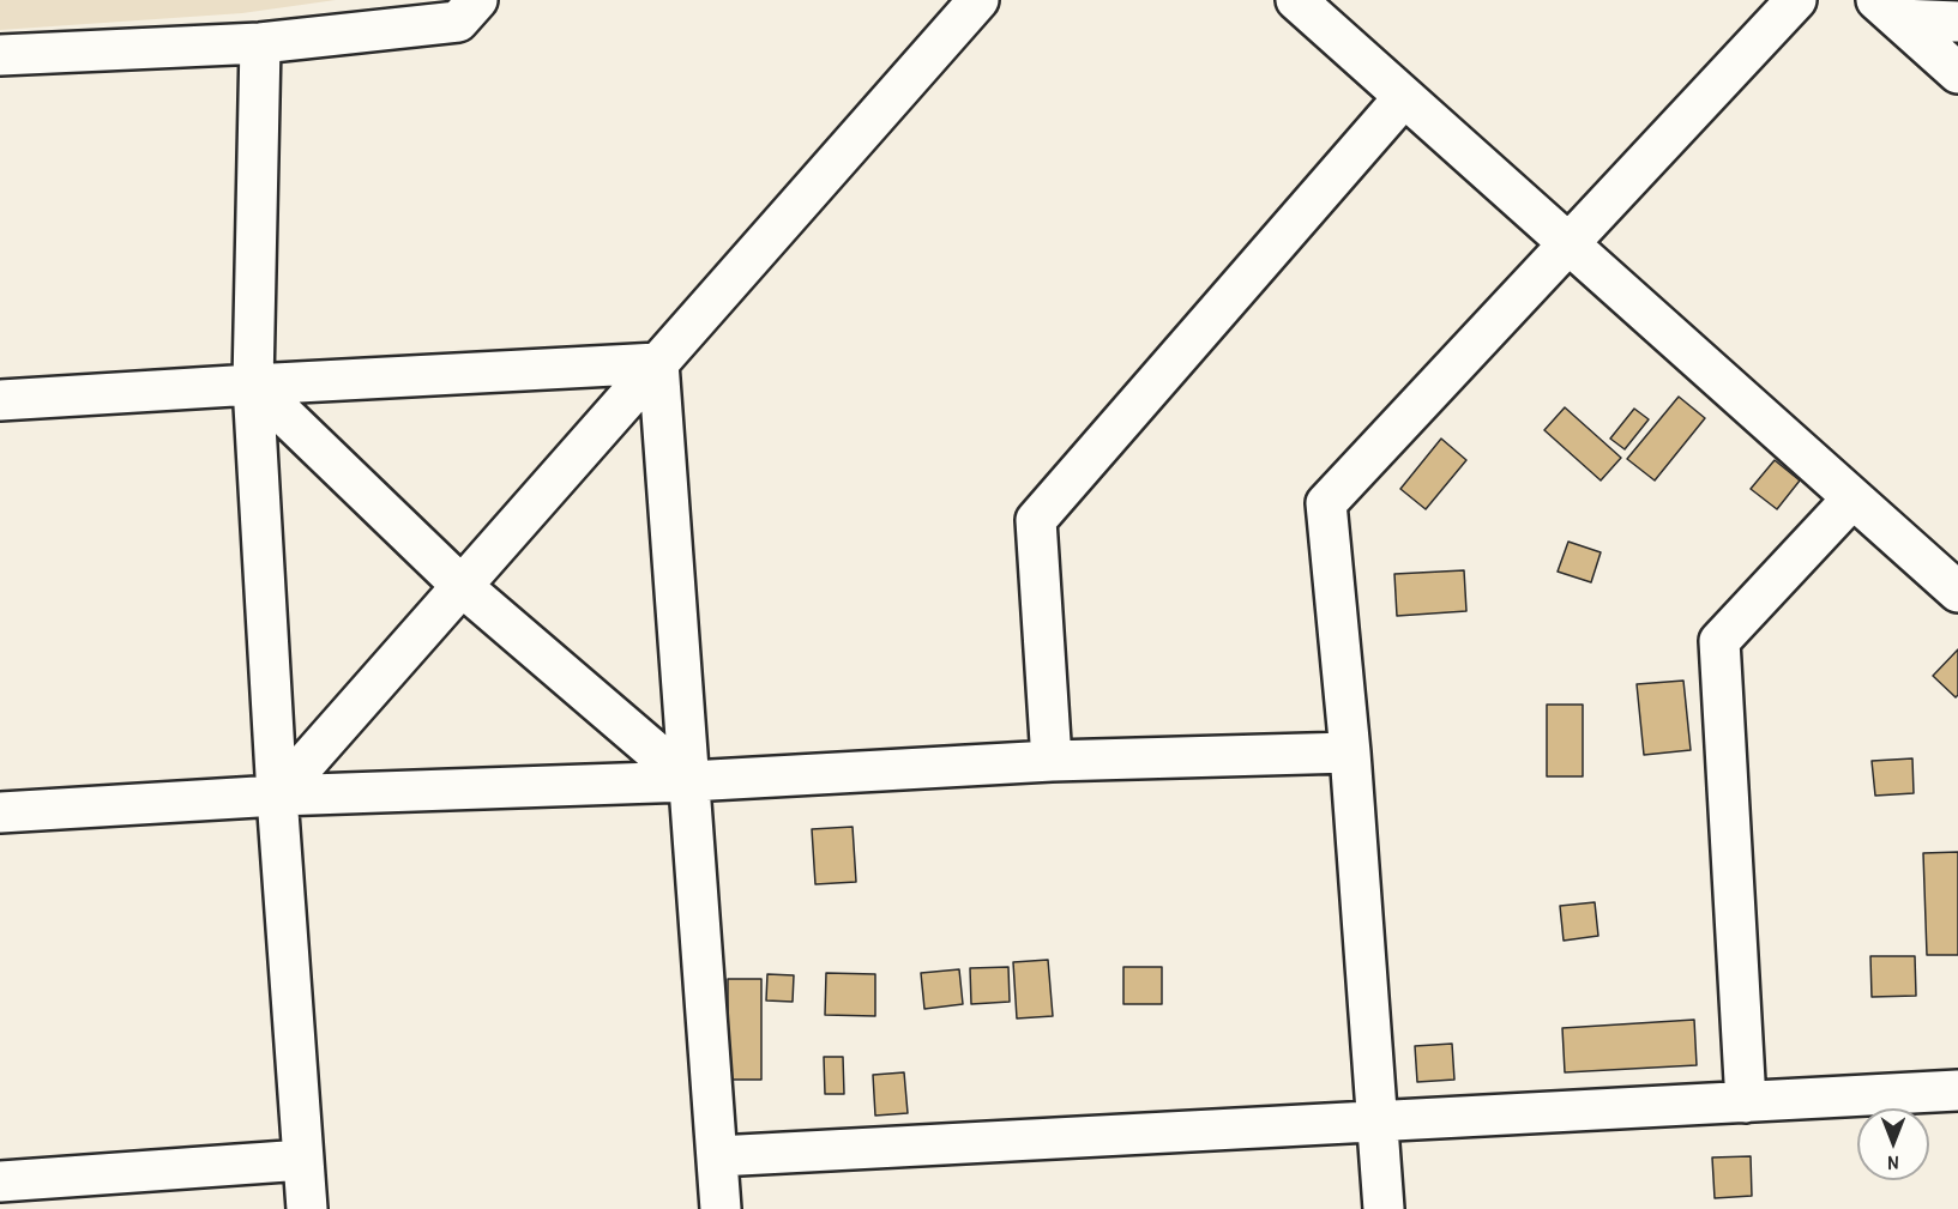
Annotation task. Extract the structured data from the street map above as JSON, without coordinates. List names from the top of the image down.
{
  "north": "bottom"
}
